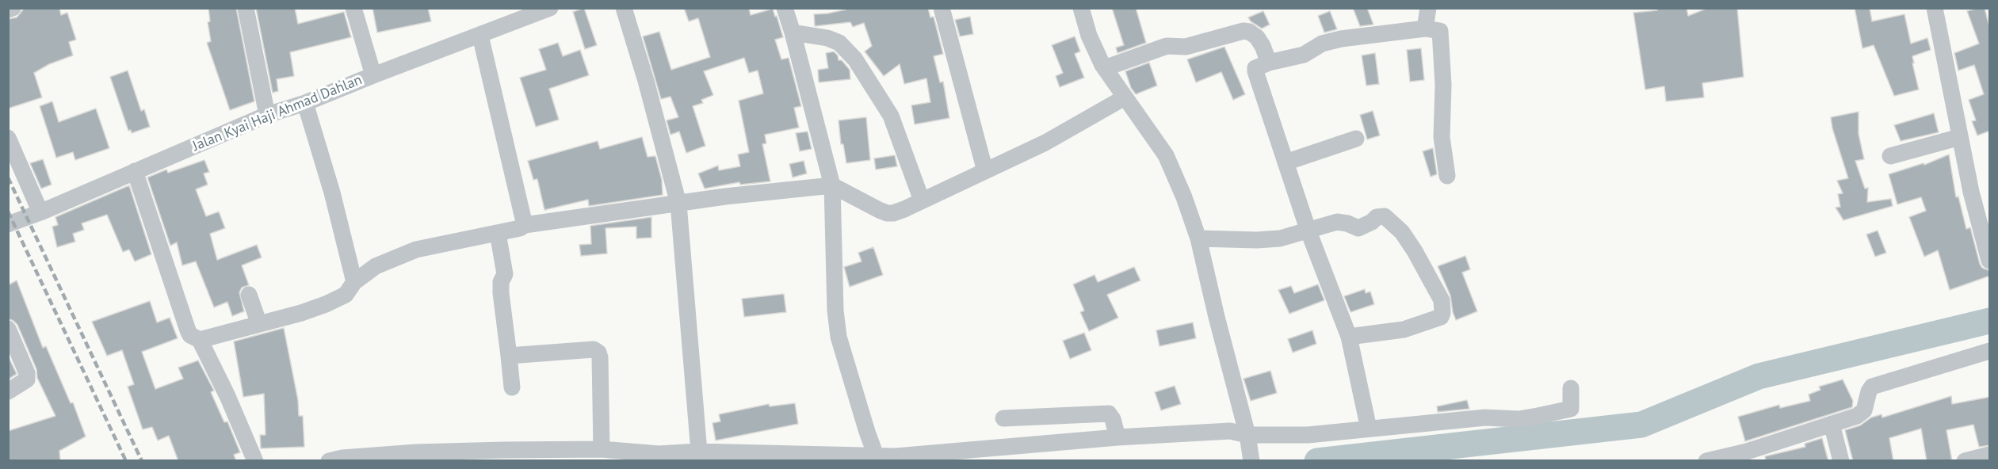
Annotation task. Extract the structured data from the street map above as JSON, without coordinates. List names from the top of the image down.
{
  "streets": {
    "street": ["Jalan Kyai Haji Ahmad Dahlan"]
  }
}
